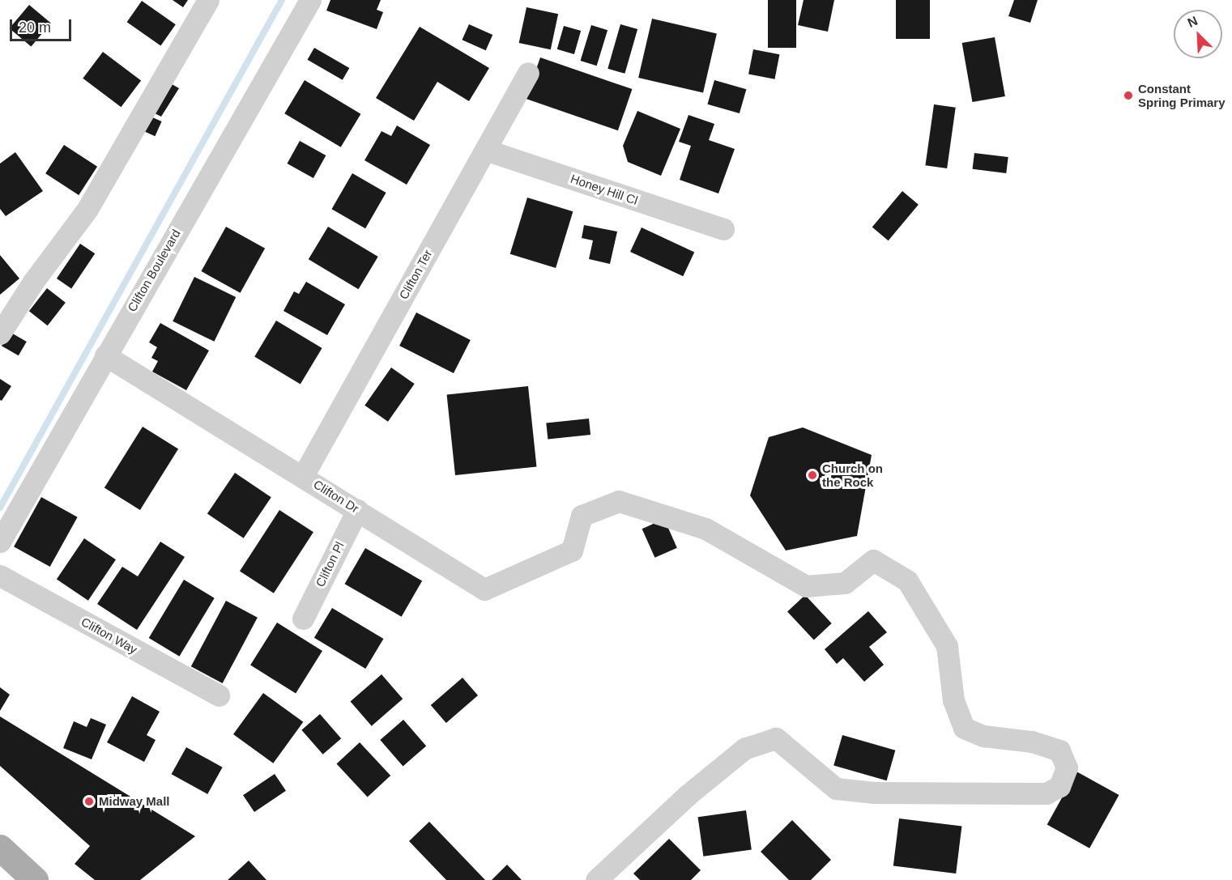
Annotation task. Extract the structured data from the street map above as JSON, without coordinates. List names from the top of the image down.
{
  "streets": {
    "street": [
      "Honey Hill Cl",
      "Clifton Boulevard",
      "Clifton Ter",
      "Clifton Dr",
      "Clifton Pl",
      "Clifton Way"
    ]
  },
  "crossings": [
    ["Honey Hill Cl", "Clifton Ter"],
    ["Clifton Boulevard", "Clifton Dr"],
    ["Clifton Ter", "Clifton Dr"],
    ["Clifton Dr", "Clifton Pl"]
  ],
  "places": ["Constant Spring Primary", "Church on the Rock", "Midway Mall"],
  "scale_bar": "20 m",
  "north": "top left"
}
